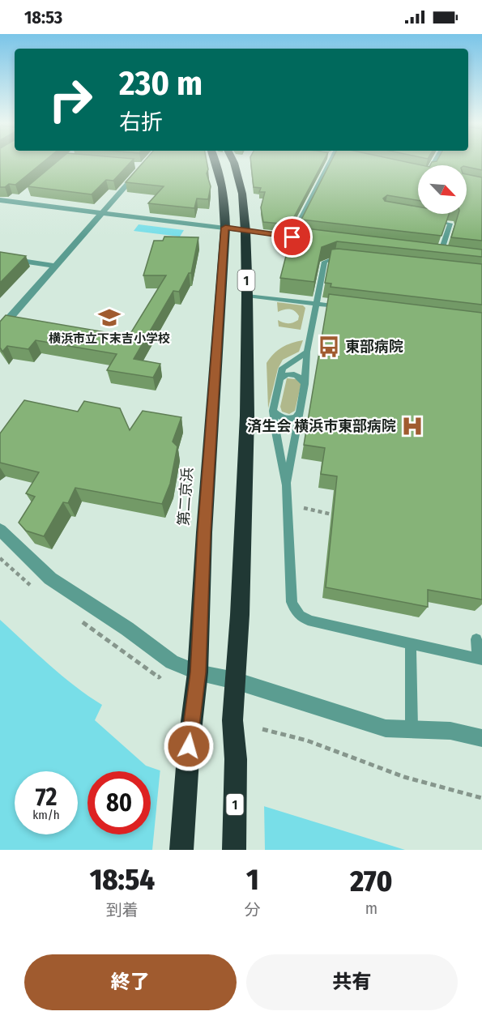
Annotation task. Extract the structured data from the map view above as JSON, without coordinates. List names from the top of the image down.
{
  "streets": {
    "highway": ["1", "第二京浜"]
  },
  "places": {
    "school or university": ["横浜市立下末吉小学校"],
    "bus stop": ["東部病院"],
    "hospital": ["済生会 横浜市東部病院"]
  },
  "north": "bottom right",
  "page": {
    "status": "18:53",
    "turn": ["230 m", "右折"],
    "speed": "72 km/h",
    "limit": "80",
    "eta": [
      "18:54",
      "到着",
      "1",
      "分",
      "270",
      "m"
    ],
    "buttons": ["終了", "共有"]
  }
}
